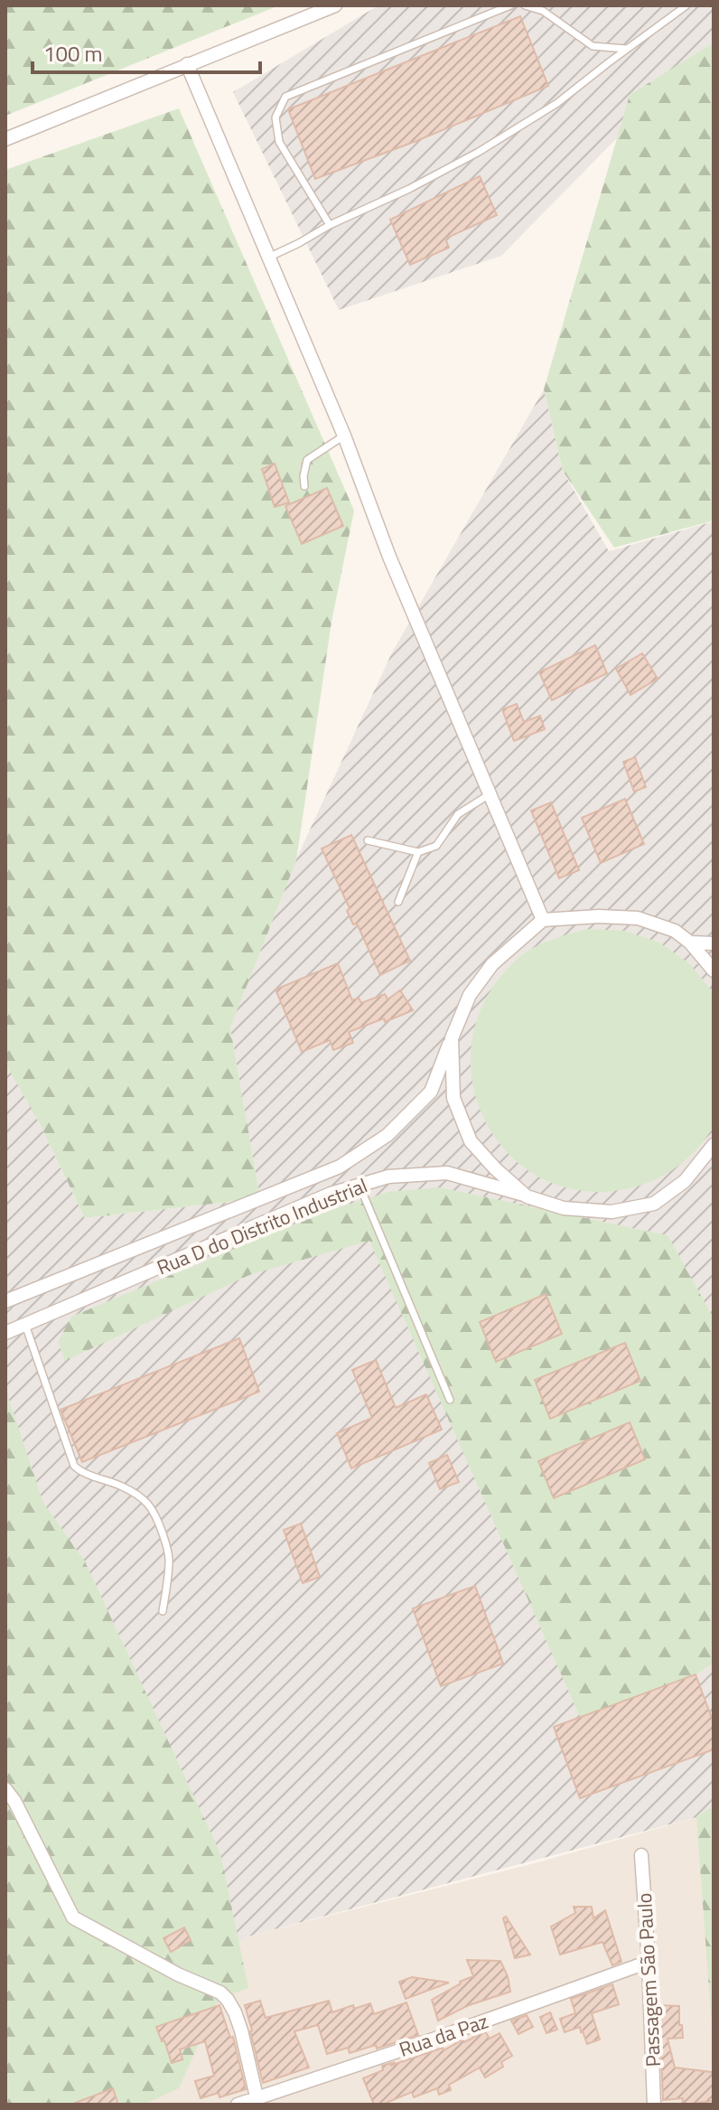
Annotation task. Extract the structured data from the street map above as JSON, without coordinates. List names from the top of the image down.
{
  "streets": {
    "street": ["Rua D do Distrito Industrial", "Passagem São Paulo", "Rua da Paz"]
  },
  "crossings": [
    ["Passagem São Paulo", "Rua da Paz"]
  ],
  "scale_bar": "100 m"
}
